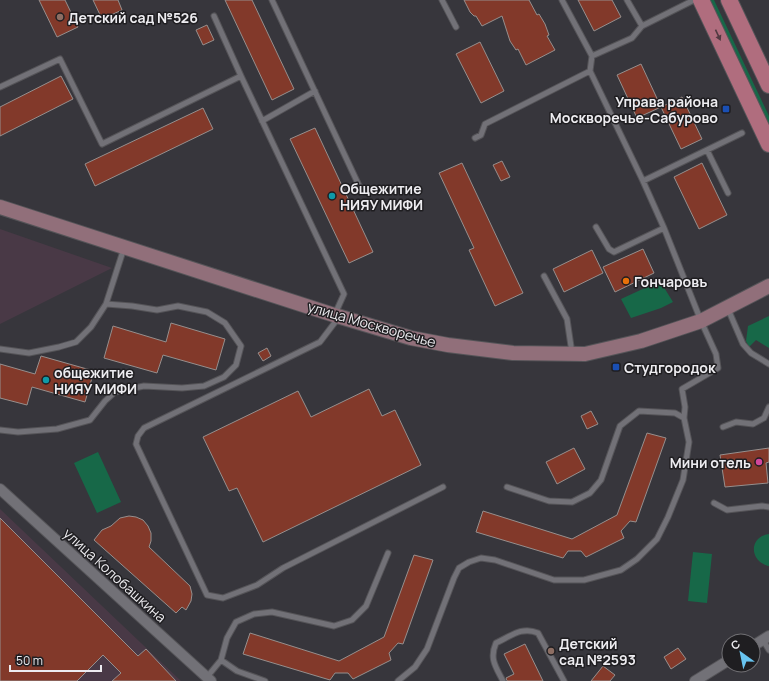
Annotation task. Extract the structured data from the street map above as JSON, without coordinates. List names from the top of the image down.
{
  "streets": {
    "main road": ["улица Москворечье"],
    "street": ["улица Колобашкина"]
  },
  "places": {
    "other": [
      "Детский сад №526",
      "Общежитие НИЯУ МИФИ",
      "Гончаровъ",
      "общежитие НИЯУ МИФИ",
      "Мини отель",
      "Детский сад №2593"
    ],
    "transit": ["Управа района Москворечье-Сабурово", "Студгородок"]
  },
  "scale_bar": "50 m",
  "north": "top left"
}
